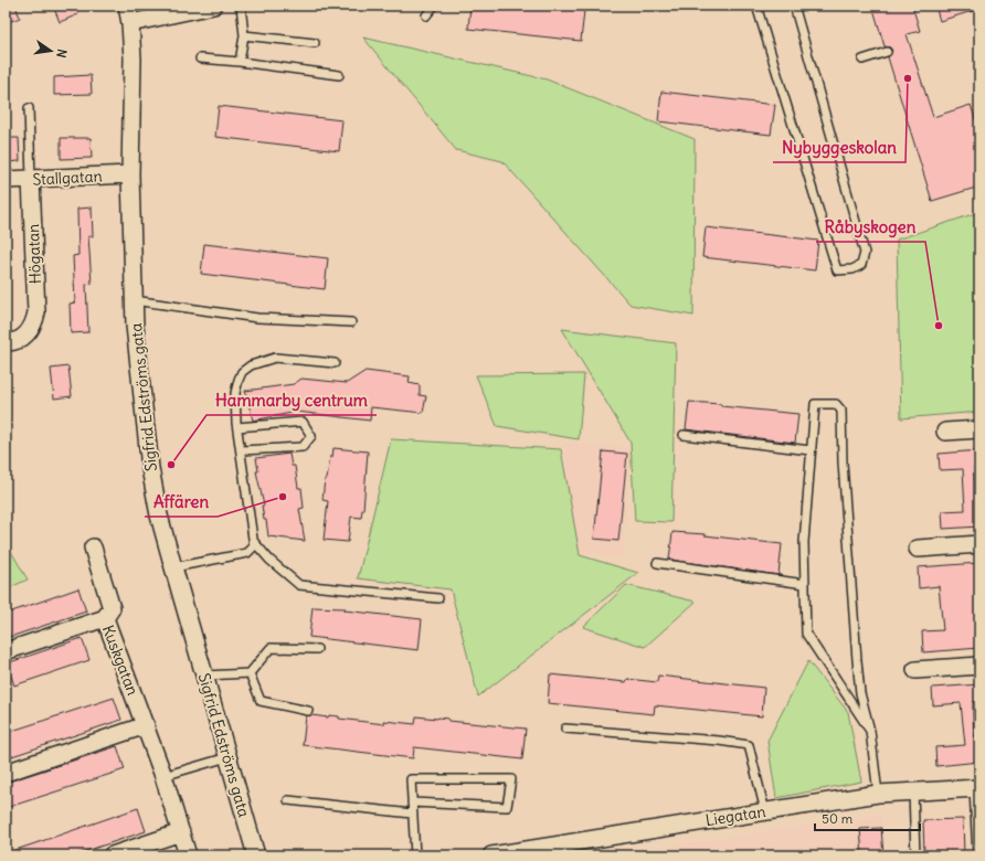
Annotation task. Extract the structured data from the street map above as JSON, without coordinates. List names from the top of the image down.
{
  "streets": {
    "street": [
      "Stallgatan",
      "Högatan",
      "Sigfrid Edströms gata",
      "Kuskgatan",
      "Liegatan"
    ]
  },
  "crossings": [
    ["Stallgatan", "Högatan"],
    ["Stallgatan", "Sigfrid Edströms gata"]
  ],
  "places": [
    "Nybyggeskolan",
    "Råbyskogen",
    "Hammarby centrum",
    "Affären"
  ],
  "scale_bar": "50 m",
  "north": "right"
}
